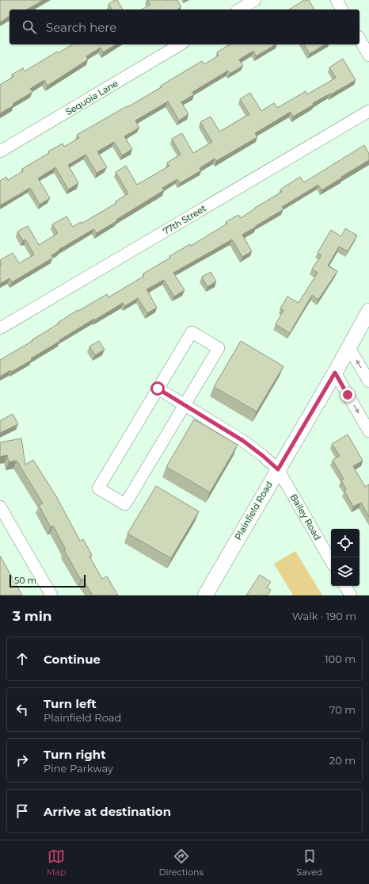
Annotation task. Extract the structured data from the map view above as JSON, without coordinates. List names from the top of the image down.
{
  "streets": {
    "main road": ["Plainfield Road"],
    "street": ["Sequoia Lane", "77th Street", "Bailey Road"]
  },
  "crossings": [
    ["Plainfield Road", "Bailey Road"]
  ],
  "scale_bar": "50 m",
  "page": {
    "search": "Search here",
    "scale": "50 m",
    "heading": ["3 min", "Walk · 190 m"],
    "list": [
      ["Continue", "100 m"],
      ["Turn left", "Plainfield Road", "70 m"],
      ["Turn right", "Pine Parkway", "20 m"],
      "Arrive at destination"
    ],
    "nav": ["Map", "Directions", "Saved"]
  }
}
